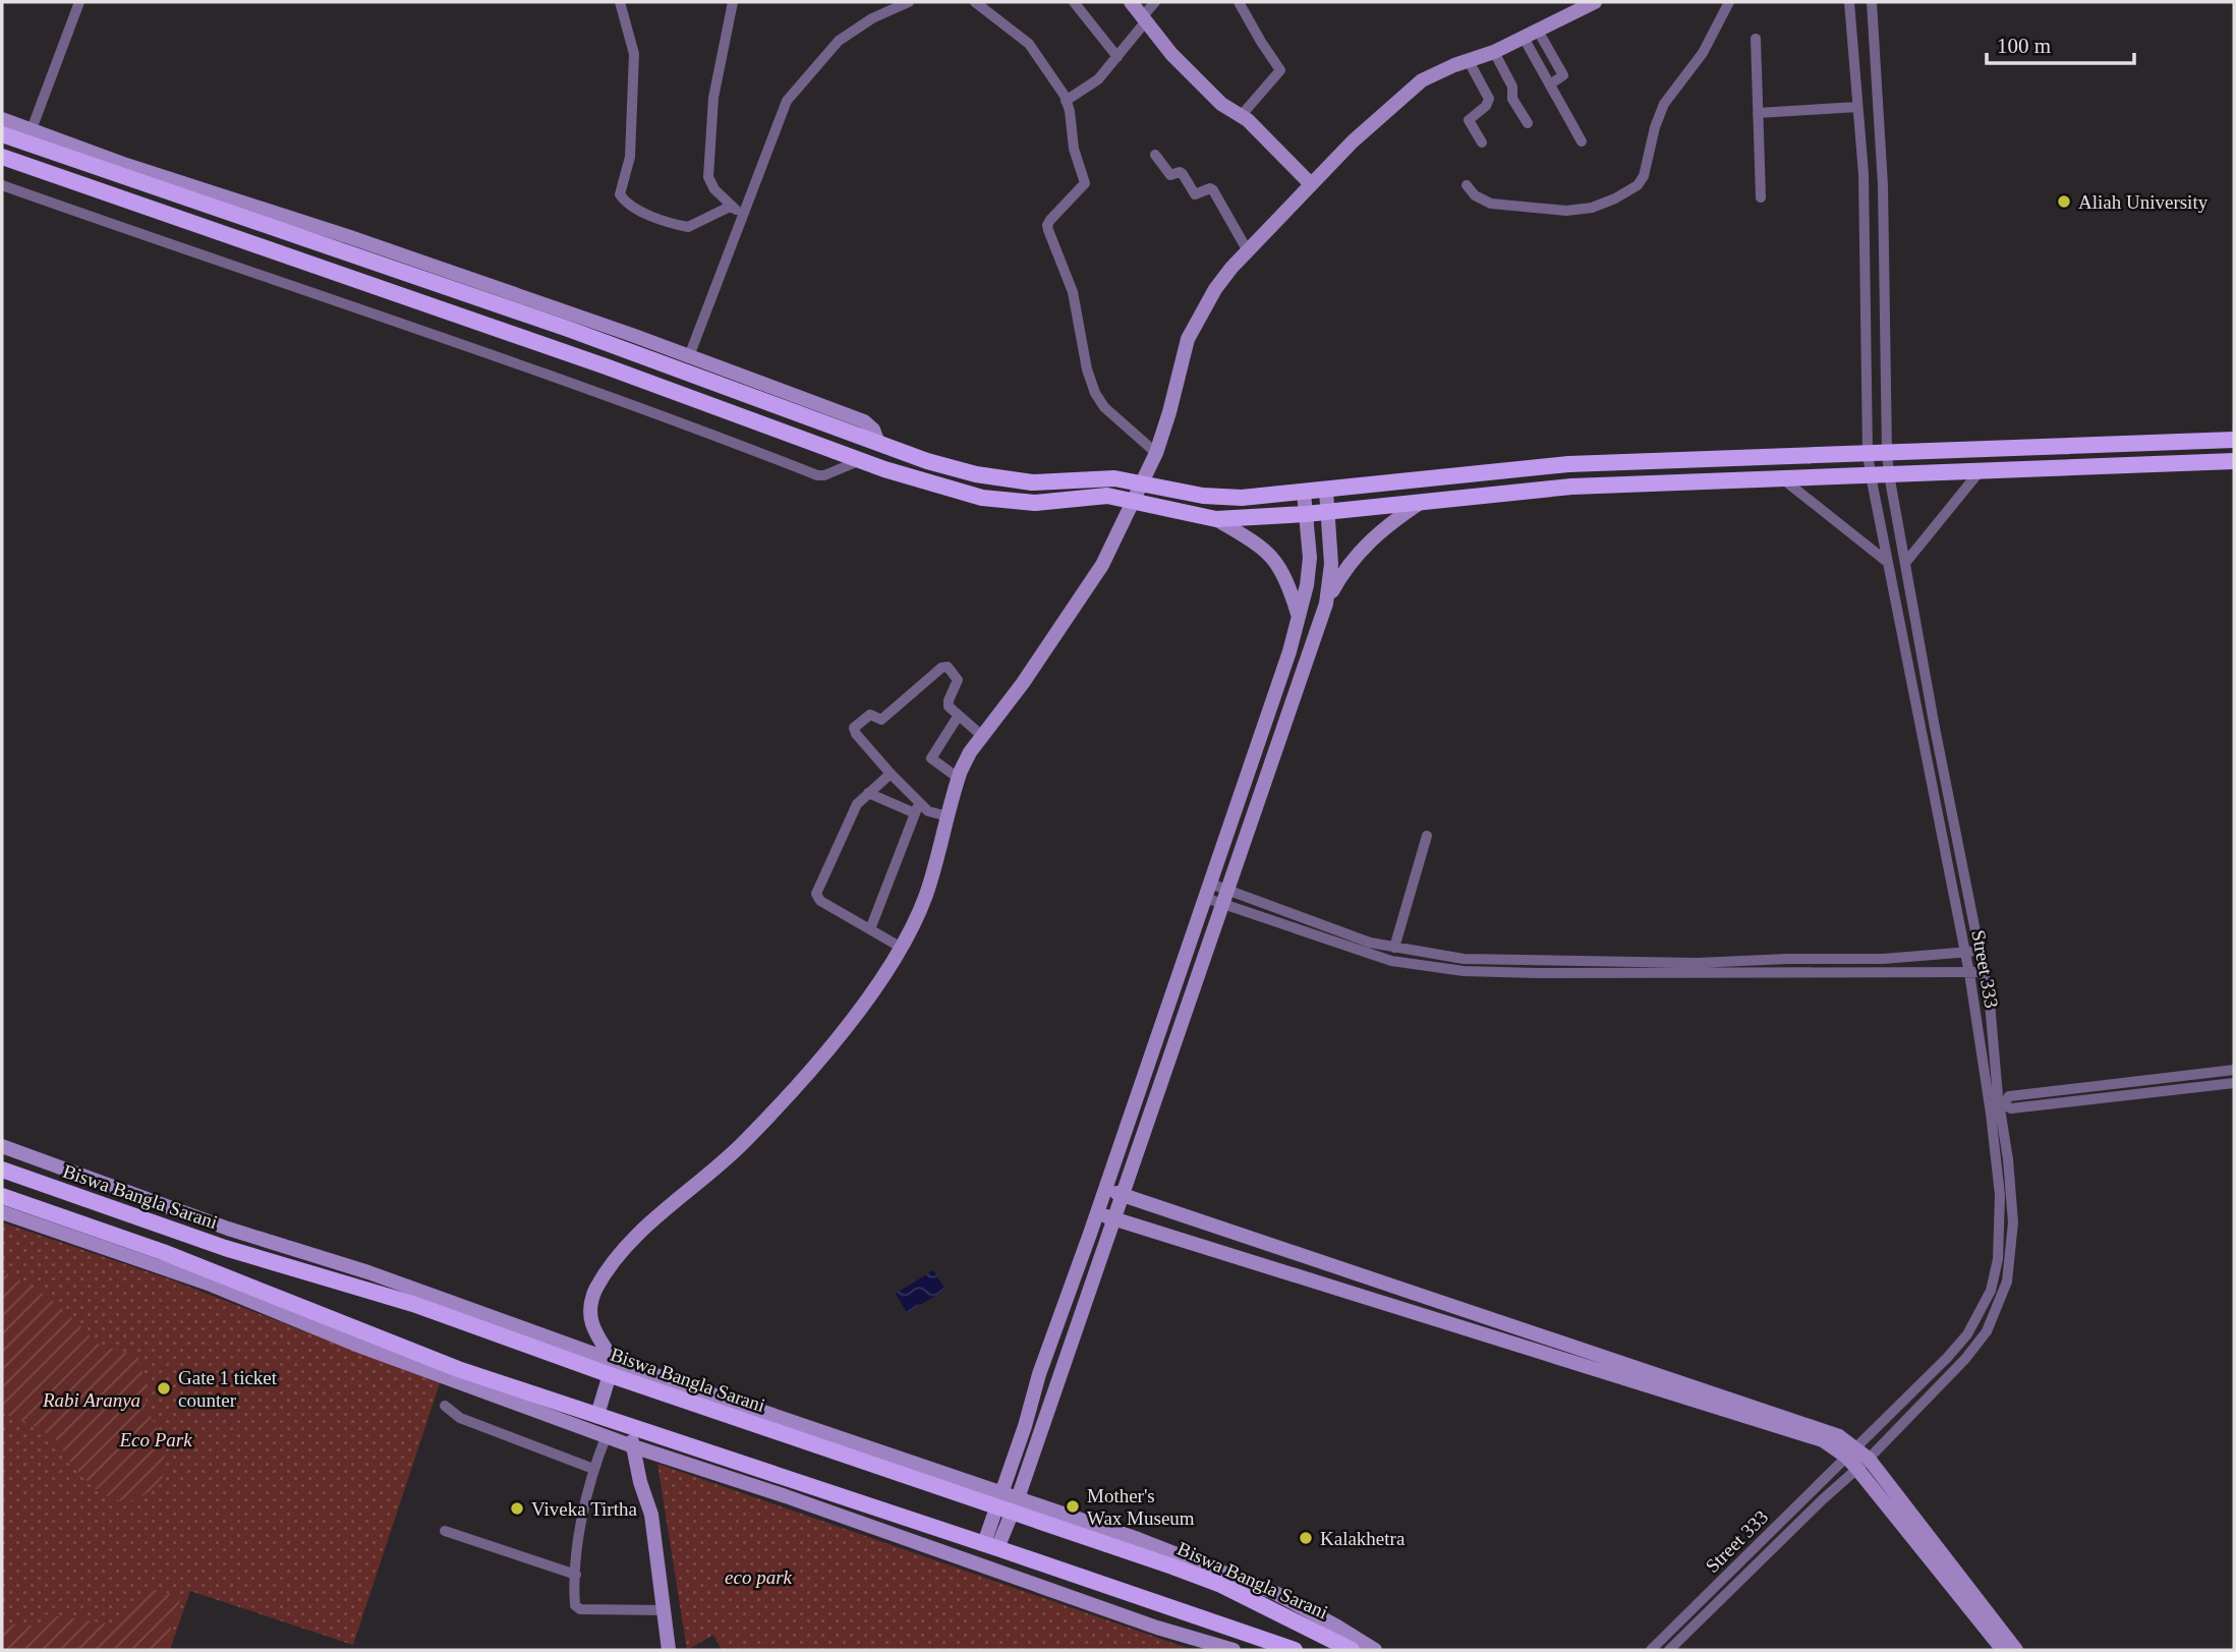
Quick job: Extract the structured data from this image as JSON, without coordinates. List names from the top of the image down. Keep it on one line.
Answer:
{"streets":{"main road":["Biswa Bangla Sarani"],"street":["Street 333"]},"parks":["Rabi Aranya","Eco Park","eco park"],"places":["Aliah University","Gate 1 ticket counter","Mother's Wax Museum","Viveka Tirtha","Kalakhetra"],"scale_bar":"100 m"}
